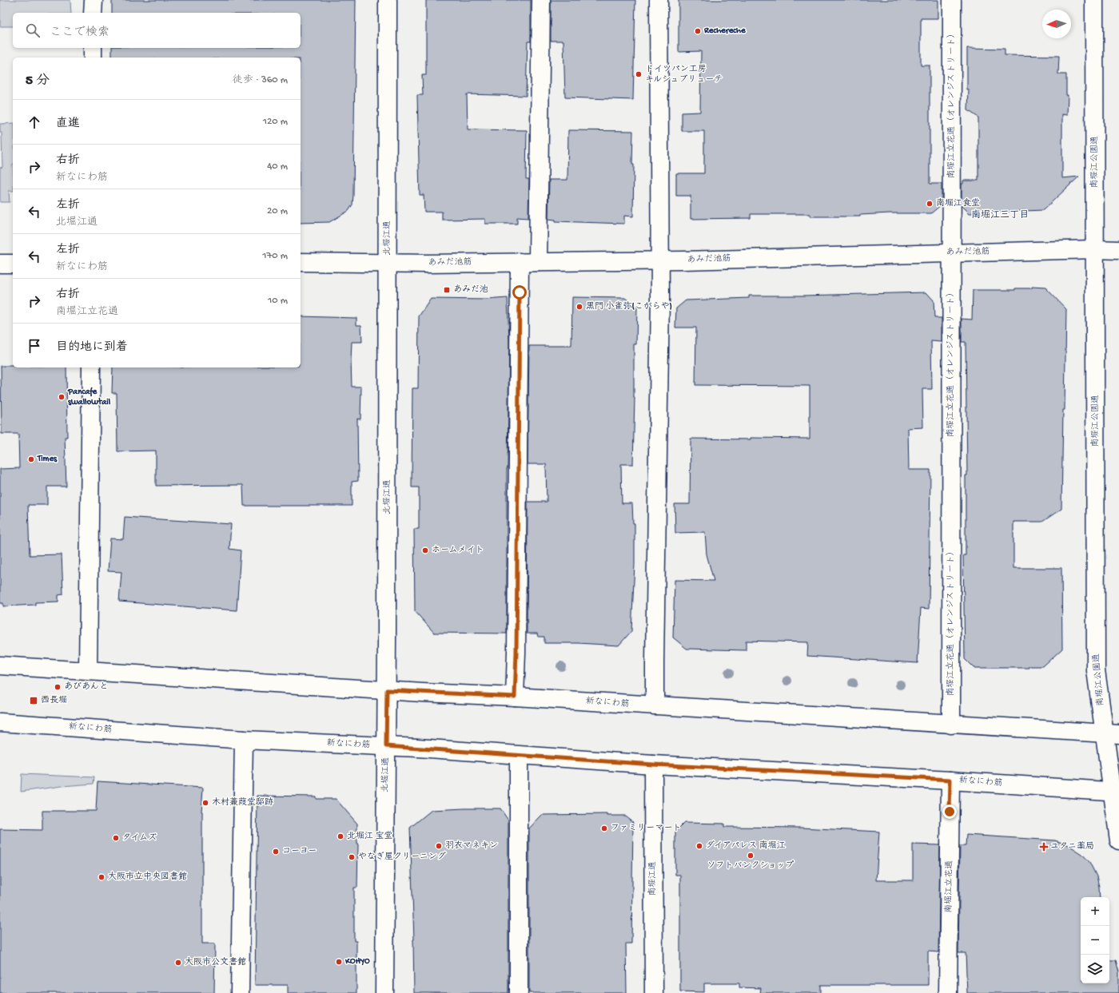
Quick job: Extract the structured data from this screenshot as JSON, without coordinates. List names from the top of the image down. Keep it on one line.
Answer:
{"streets":{"street":["南堀江立花通（オレンジストリート）","南堀江公園通","北堀江通","あみだ池筋","新なにわ筋","南堀江通","南堀江立花通"]},"crossings":[["南堀江立花通（オレンジストリート）","あみだ池筋"],["南堀江立花通（オレンジストリート）","新なにわ筋"],["南堀江公園通","あみだ池筋"],["南堀江公園通","新なにわ筋"],["北堀江通","あみだ池筋"],["北堀江通","新なにわ筋"],["新なにわ筋","南堀江通"],["新なにわ筋","南堀江立花通"]],"districts":["南堀江三丁目"],"places":{"other":["Rechereche","ドイツパン工房 キルシュブリューテ","南堀江食堂","黒門 小雀弥(こがらや)","Pancafe swallowtail","Times","ホームメイト","あびあんと","木村蒹葭堂邸跡","ファミリーマート","北堀江 宝堂","タイムズ","羽衣マネキン","ダイアパレス 南堀江","コーヨー","ソフトバンクショップ","やなぎ屋クリーニング","大阪市立中央図書館","KOHYO","大阪市公文書館"],"transit":["あみだ池","西長堀"],"health":["ユタニ薬局"]},"north":"left","page":{"search":"ここで検索","heading":["5 分","徒歩 · 360 m"],"list":[["直進","120 m"],["右折","新なにわ筋","40 m"],["左折","北堀江通","20 m"],["左折","新なにわ筋","170 m"],["右折","南堀江立花通","10 m"],"目的地に到着"],"map_buttons":["+","−"]}}
